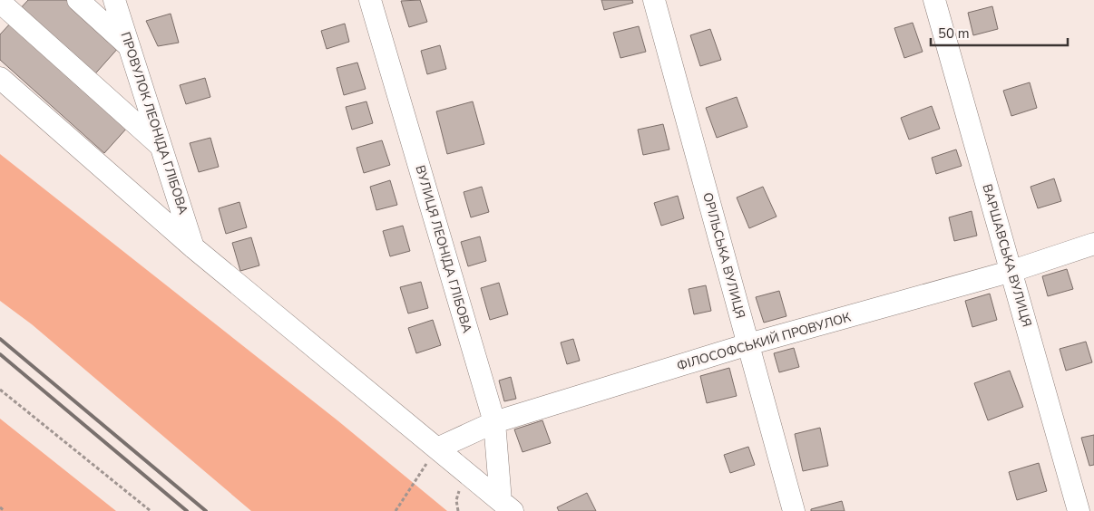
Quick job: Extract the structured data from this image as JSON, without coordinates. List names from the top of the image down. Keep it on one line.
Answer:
{"streets":{"street":["ПРОВУЛОК ЛЕОНІДА ГЛІБОВА","ВУЛИЦЯ ЛЕОНІДА ГЛІБОВА","ОРІЛЬСЬКА ВУЛИЦЯ","ВАРШАВСЬКА ВУЛИЦЯ","ФІЛОСОФСЬКИЙ ПРОВУЛОК"]},"crossings":[["ВУЛИЦЯ ЛЕОНІДА ГЛІБОВА","ФІЛОСОФСЬКИЙ ПРОВУЛОК"],["ОРІЛЬСЬКА ВУЛИЦЯ","ФІЛОСОФСЬКИЙ ПРОВУЛОК"],["ВАРШАВСЬКА ВУЛИЦЯ","ФІЛОСОФСЬКИЙ ПРОВУЛОК"]],"scale_bar":"50 m"}
